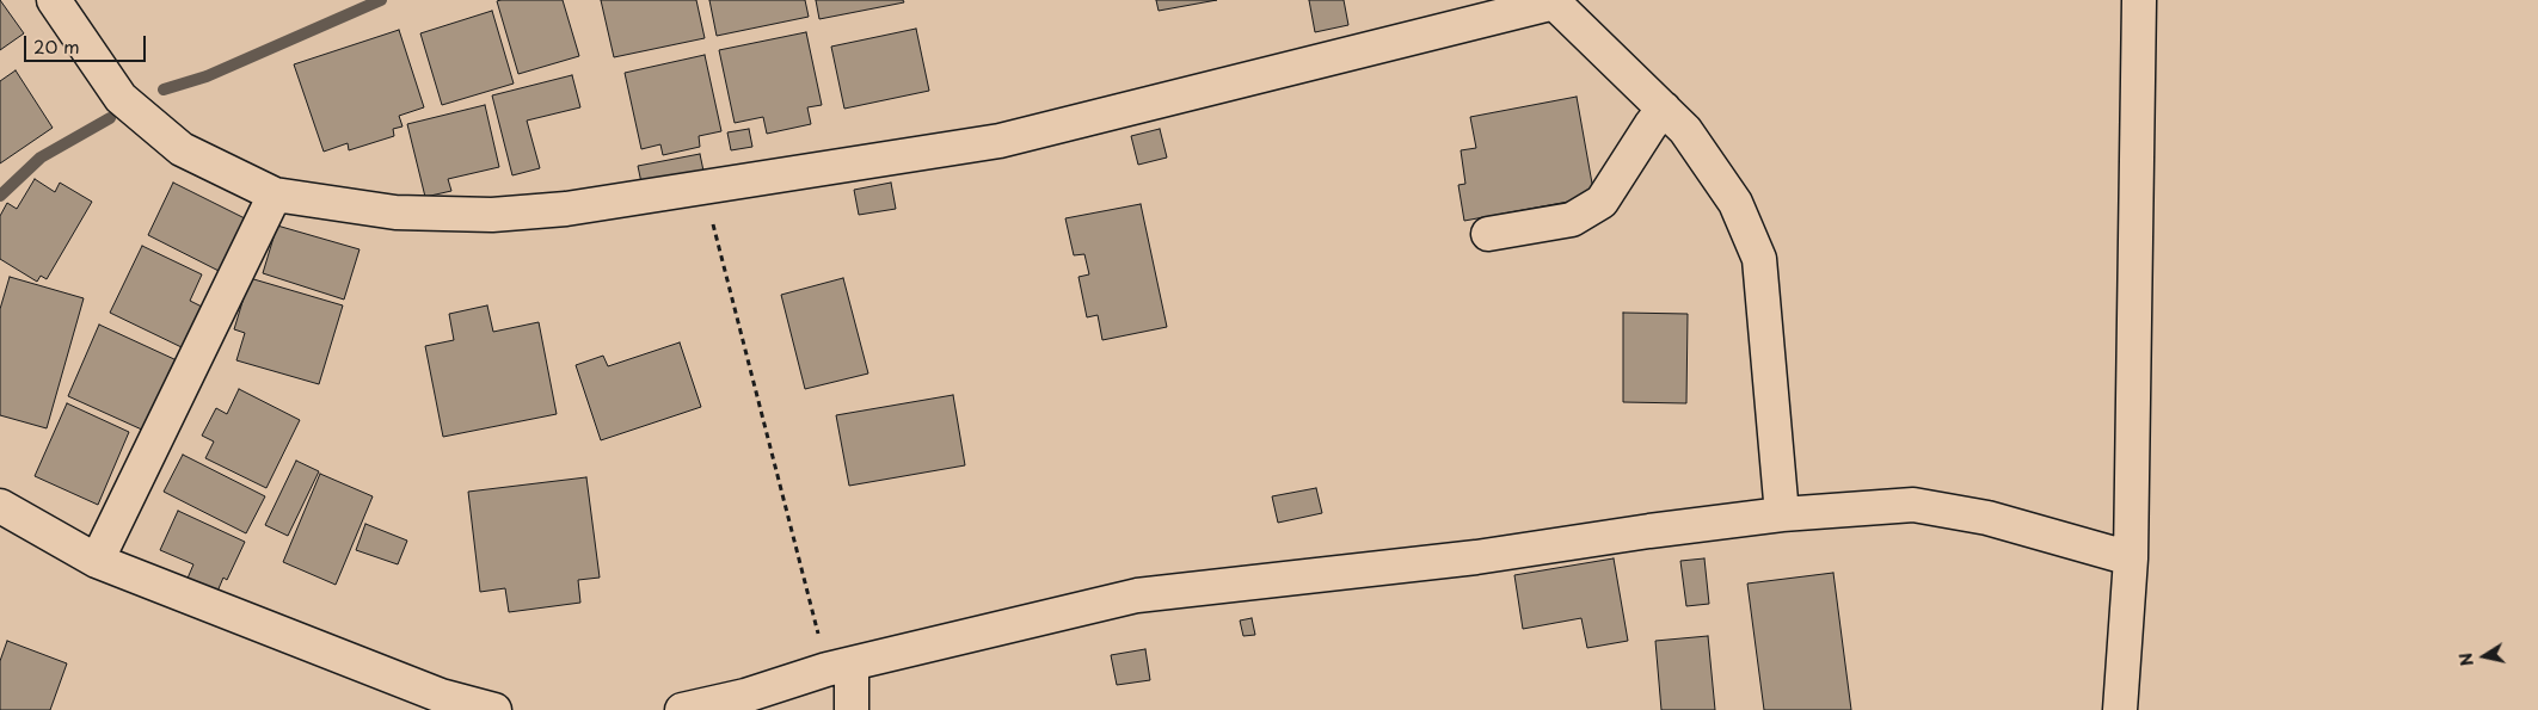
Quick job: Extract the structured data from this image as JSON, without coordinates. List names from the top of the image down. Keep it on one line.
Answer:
{"scale_bar":"20 m","north":"left"}
